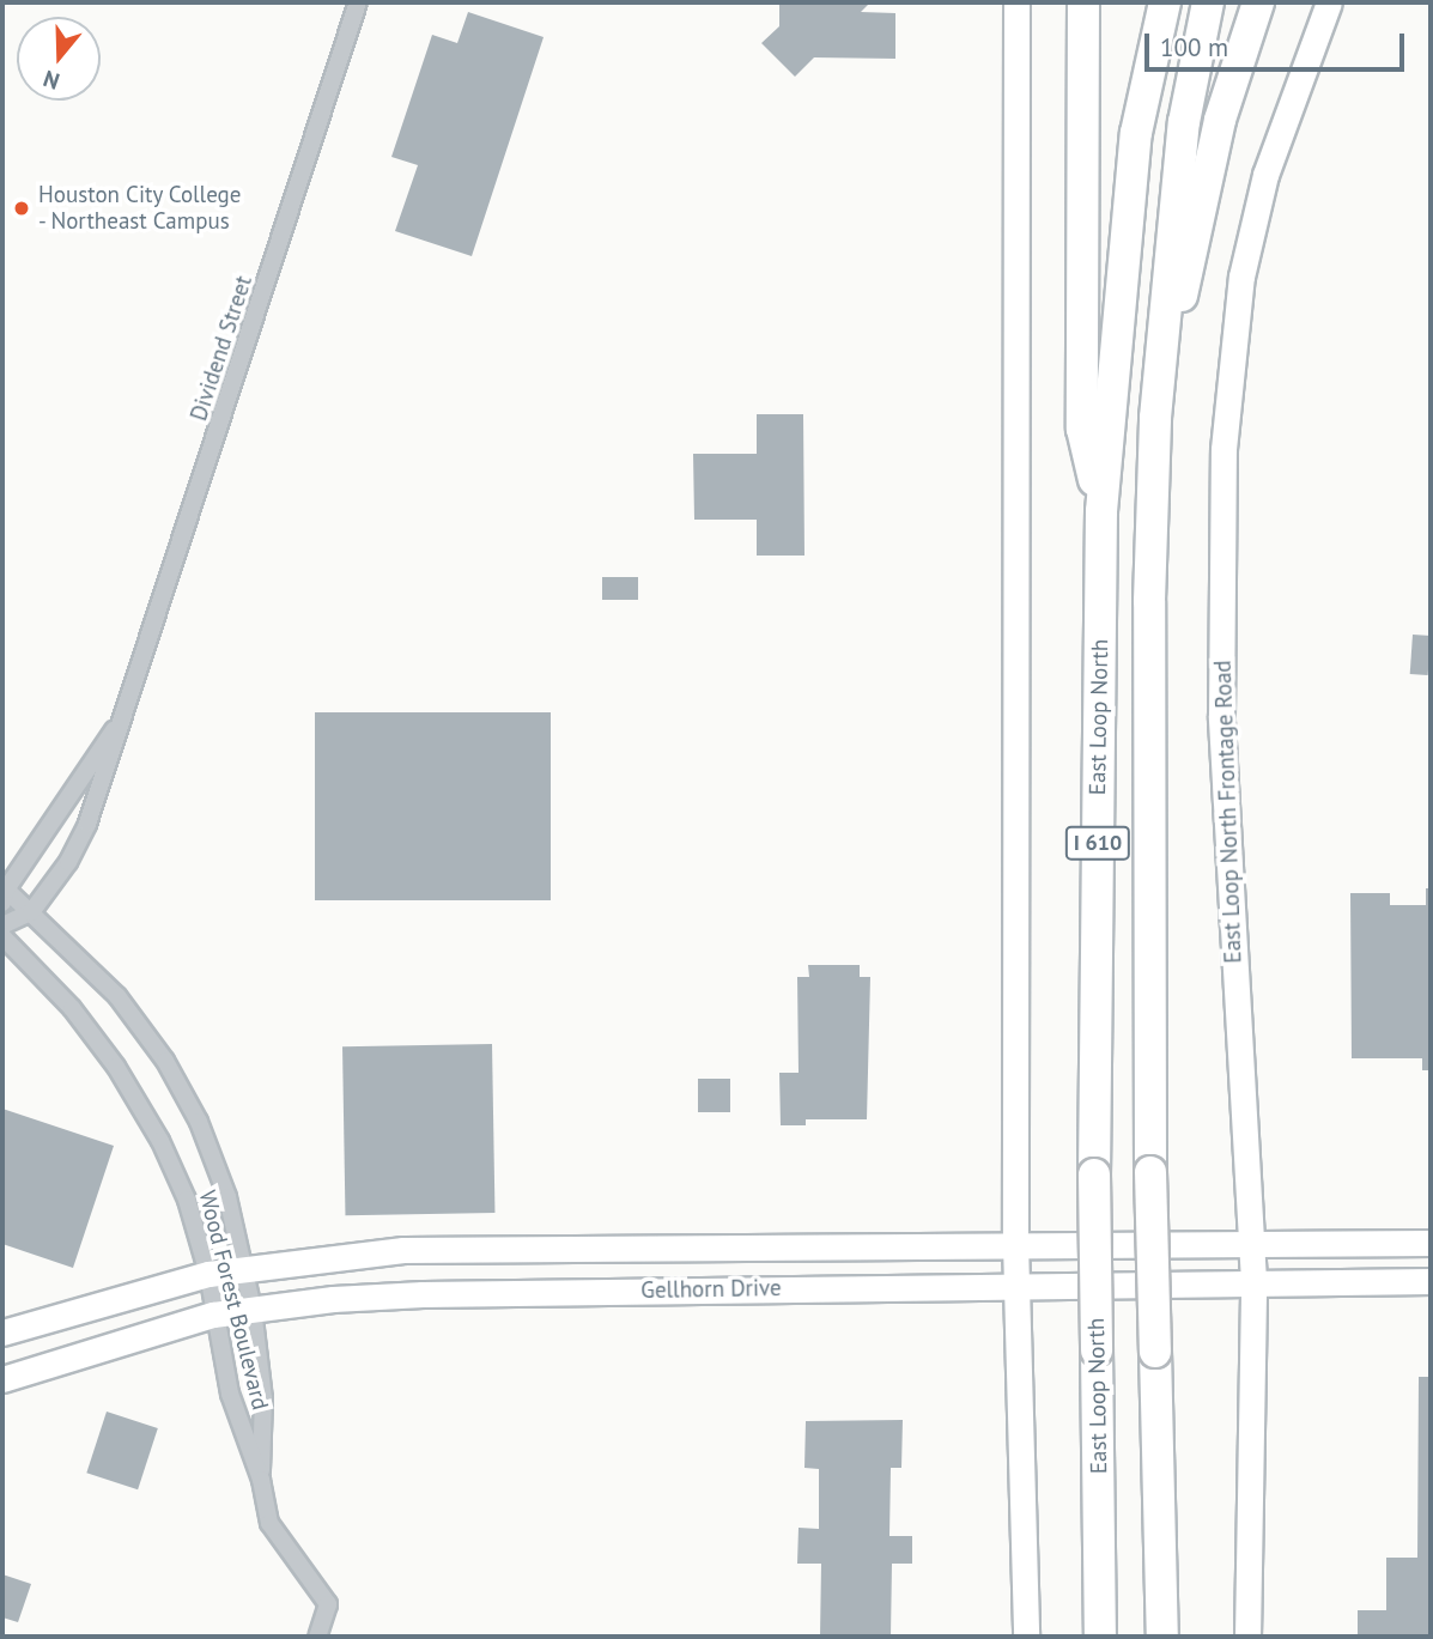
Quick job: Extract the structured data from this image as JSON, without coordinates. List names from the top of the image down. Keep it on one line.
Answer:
{"streets":{"highway":["East Loop North","I 610"],"main road":["East Loop North Frontage Road","Gellhorn Drive"],"street":["Dividend Street","Wood Forest Boulevard"]},"crossings":[["Dividend Street","Wood Forest Boulevard"],["East Loop North Frontage Road","Gellhorn Drive"],["Gellhorn Drive","Wood Forest Boulevard"]],"places":["Houston City College - Northeast Campus"],"scale_bar":"100 m","north":"bottom"}
